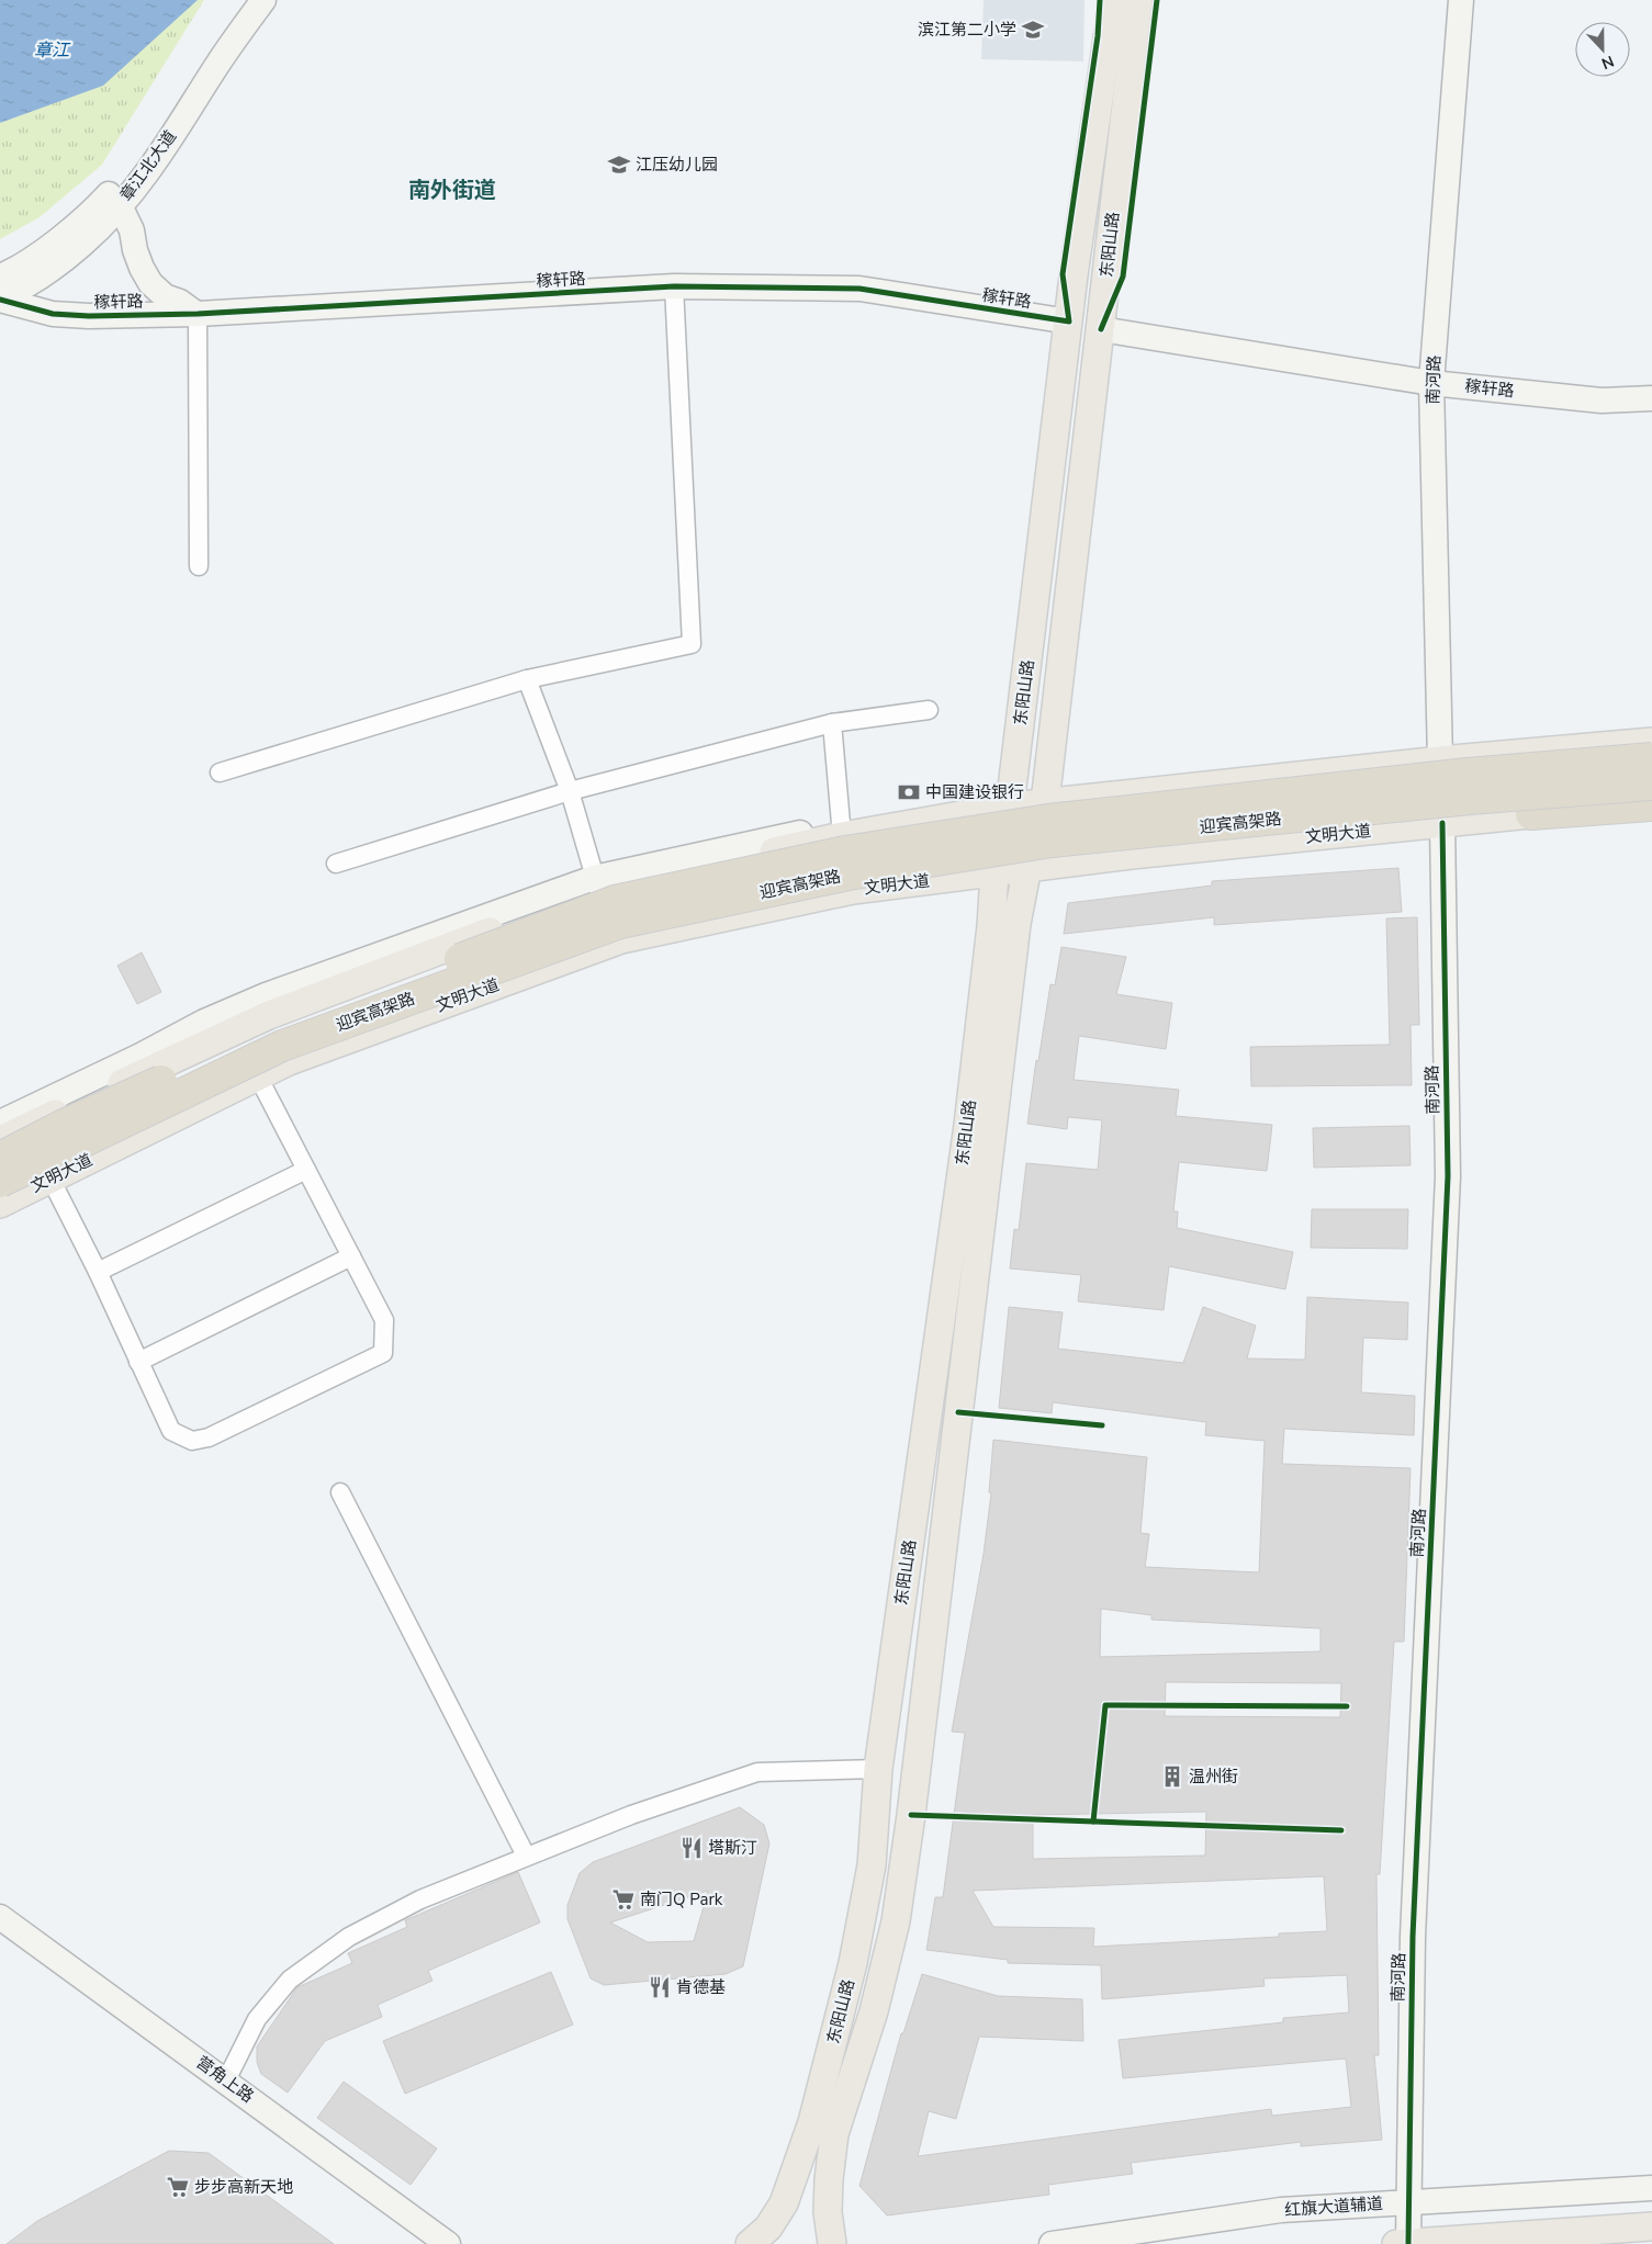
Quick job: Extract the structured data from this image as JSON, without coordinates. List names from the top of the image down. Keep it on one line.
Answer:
{"streets":{"highway":["迎宾高架路"],"main road":["东阳山路","文明大道"],"street":["章江北大道","稼轩路","南河路","营角上路","红旗大道辅道"]},"crossings":[["章江北大道","稼轩路"],["东阳山路","稼轩路"],["东阳山路","文明大道"],["稼轩路","南河路"],["南河路","文明大道"],["南河路","红旗大道辅道"]],"districts":["南外街道"],"water":["章江"],"places":{"school or university":["滨江第二小学","江压幼儿园"],"bank":["中国建设银行"],"building":["温州街"],"restaurant":["塔斯汀","肯德基"],"supermarket":["南门Q Park","步步高新天地"]},"north":"bottom"}
